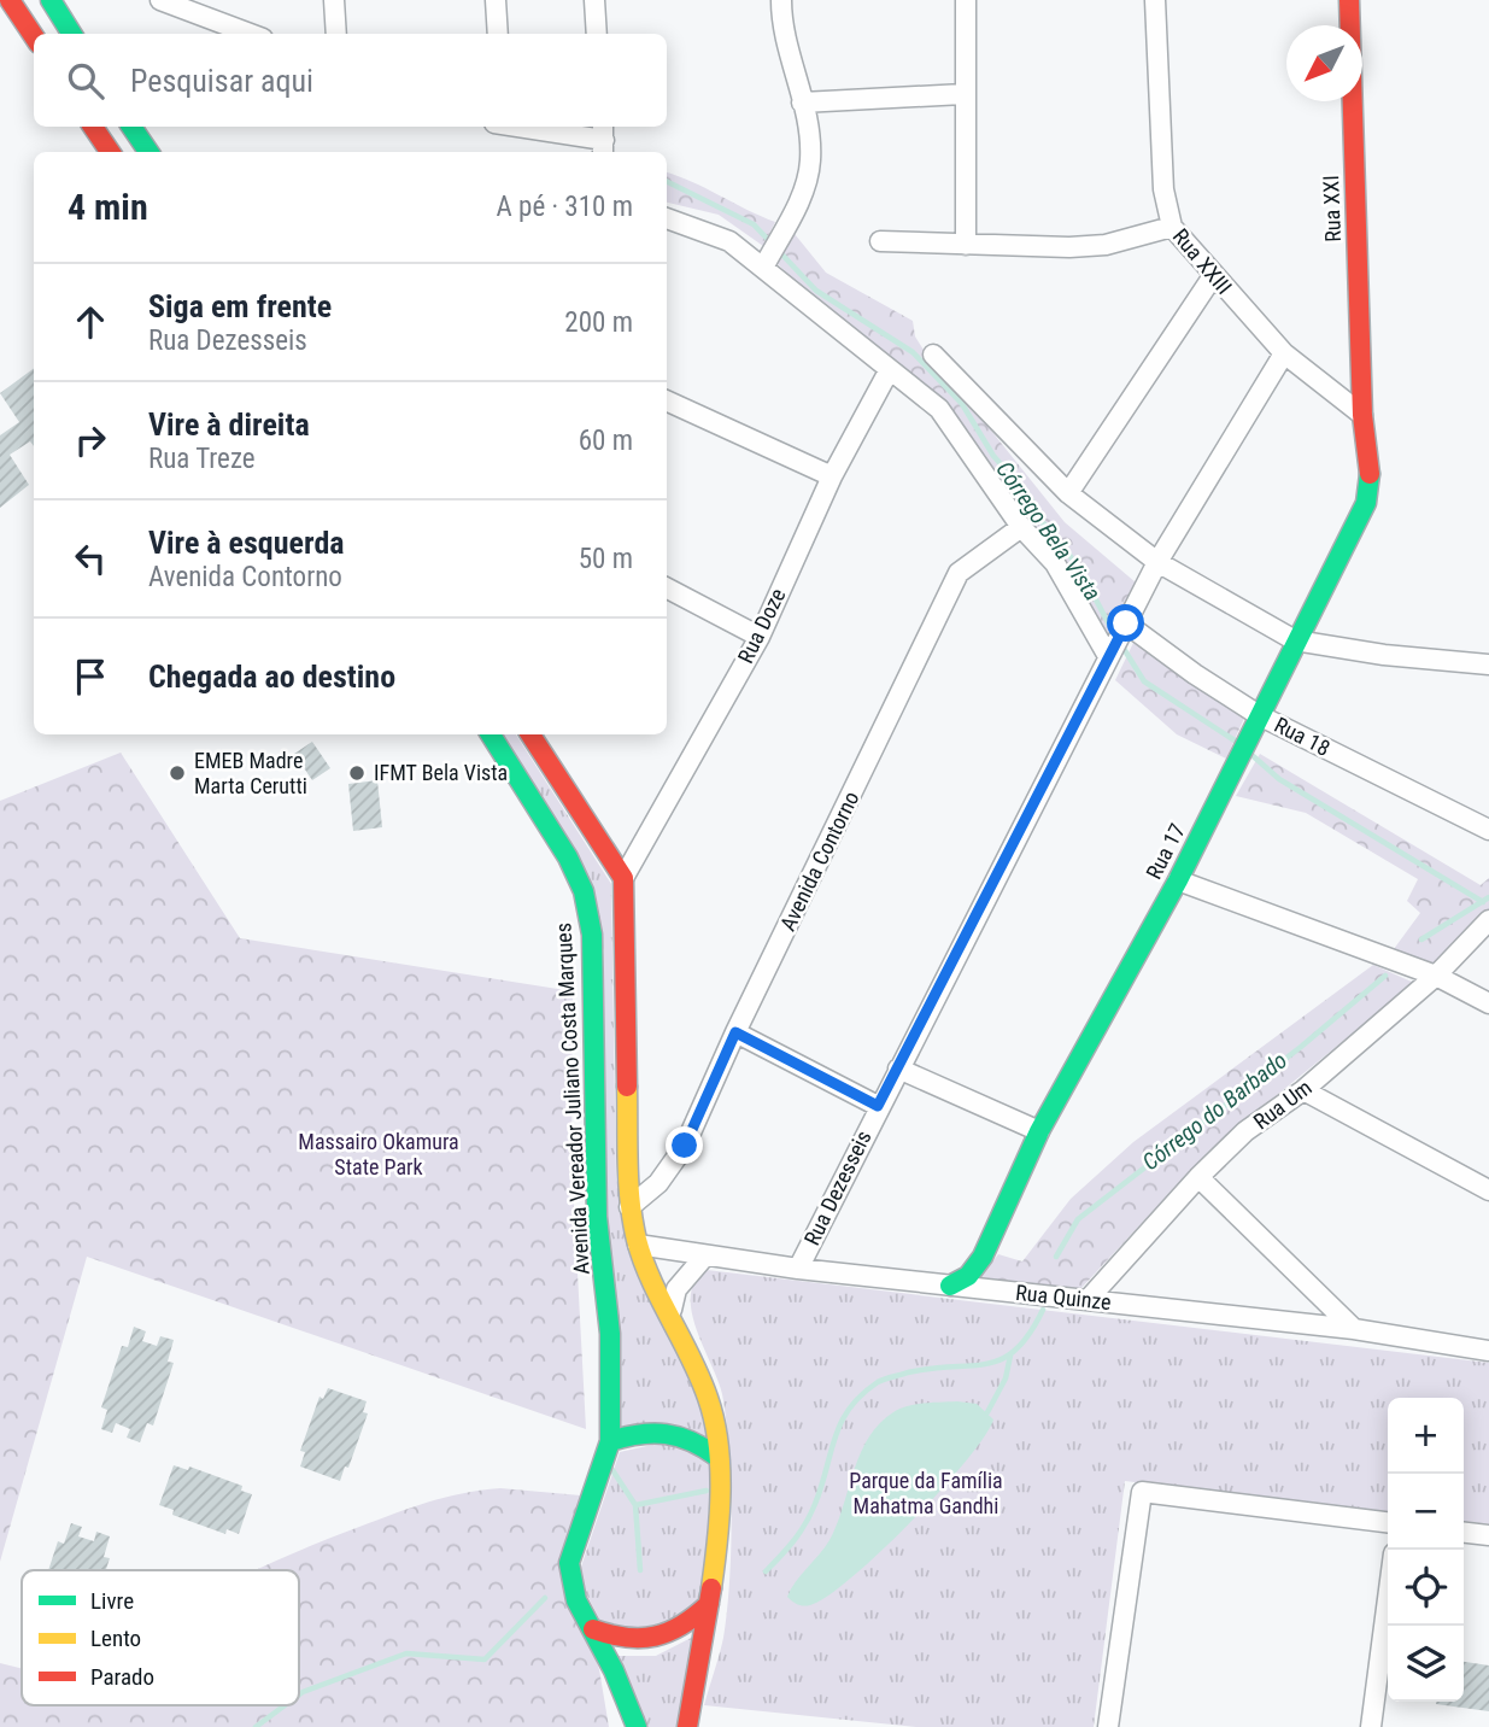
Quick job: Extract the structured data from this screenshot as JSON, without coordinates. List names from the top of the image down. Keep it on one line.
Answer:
{"streets":{"main road":["Rua XXI","Rua 17","Avenida Vereador Juliano Costa Marques"],"street":["Rua XXIII","Rua Doze","Rua 18","Avenida Contorno","Rua Um","Rua Dezesseis","Rua Quinze"]},"crossings":[["Rua XXI","Rua XXIII"],["Rua XXI","Rua 17"],["Rua XXIII","Rua 17"],["Rua XXIII","Rua Dezesseis"],["Rua 18","Rua 17"],["Rua 18","Rua Dezesseis"],["Rua 17","Rua Quinze"],["Rua Um","Rua Quinze"],["Rua Dezesseis","Rua Quinze"]],"water":["Córrego Bela Vista","Córrego do Barbado"],"parks":["Massairo Okamura State Park","Parque da Família Mahatma Gandhi"],"places":["EMEB Madre Marta Cerutti","IFMT Bela Vista"],"legend":["Livre","Lento","Parado"],"north":"bottom left","page":{"search":"Pesquisar aqui","heading":["4 min","A pé · 310 m"],"list":[["Siga em frente","Rua Dezesseis","200 m"],["Vire à direita","Rua Treze","60 m"],["Vire à esquerda","Avenida Contorno","50 m"],"Chegada ao destino"],"map_buttons":["+","−"]}}
